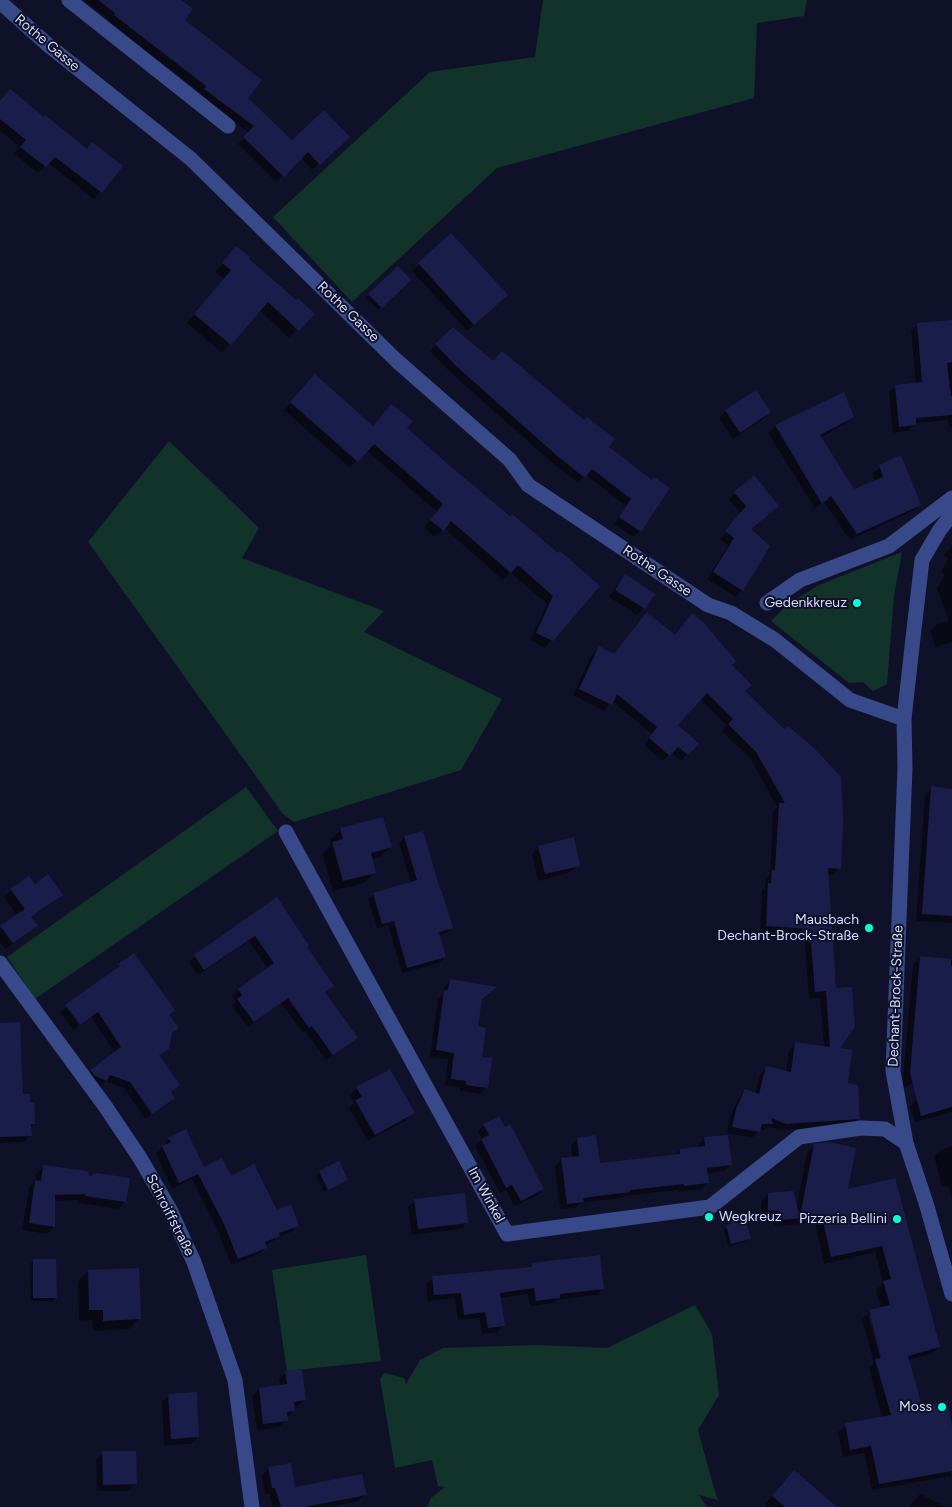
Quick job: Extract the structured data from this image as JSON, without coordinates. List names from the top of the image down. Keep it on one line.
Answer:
{"streets":{"street":["Rothe Gasse","Dechant-Brock-Straße","Im Winkel","Schroiffstraße"]},"crossings":[["Rothe Gasse","Dechant-Brock-Straße"],["Dechant-Brock-Straße","Im Winkel"]],"places":["Gedenkkreuz","Mausbach Dechant-Brock-Straße","Wegkreuz","Pizzeria Bellini","Moss"]}
